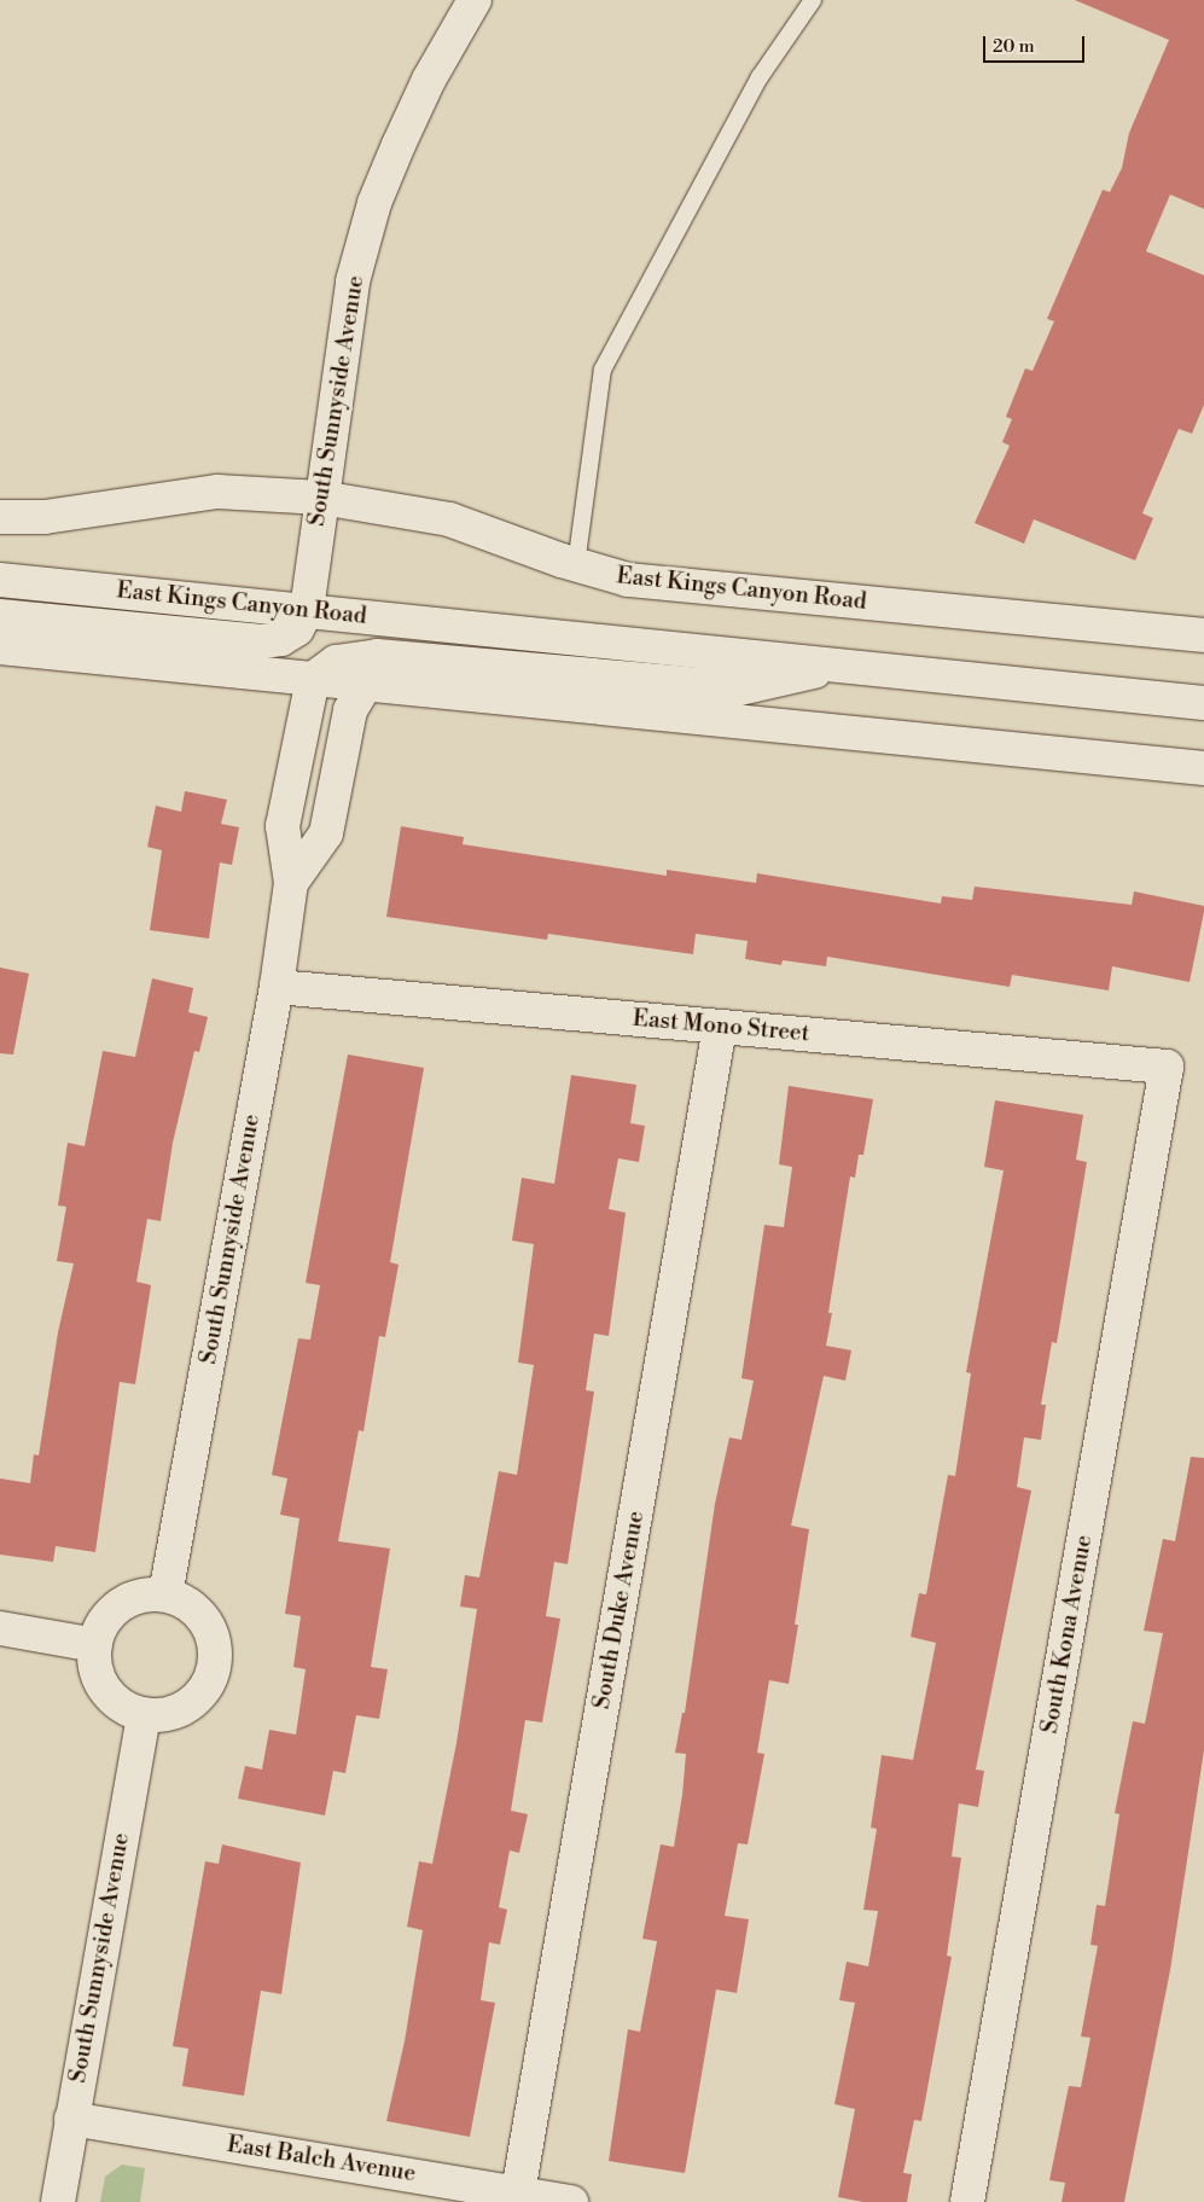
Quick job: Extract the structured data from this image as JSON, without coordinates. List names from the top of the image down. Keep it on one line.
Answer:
{"streets":{"street":["South Sunnyside Avenue","East Kings Canyon Road","East Mono Street","South Duke Avenue","South Kona Avenue","East Balch Avenue"]},"crossings":[["South Sunnyside Avenue","East Kings Canyon Road"],["South Sunnyside Avenue","East Mono Street"],["South Sunnyside Avenue","East Balch Avenue"],["East Mono Street","South Duke Avenue"],["East Mono Street","South Kona Avenue"],["South Duke Avenue","East Balch Avenue"]],"scale_bar":"20 m"}
